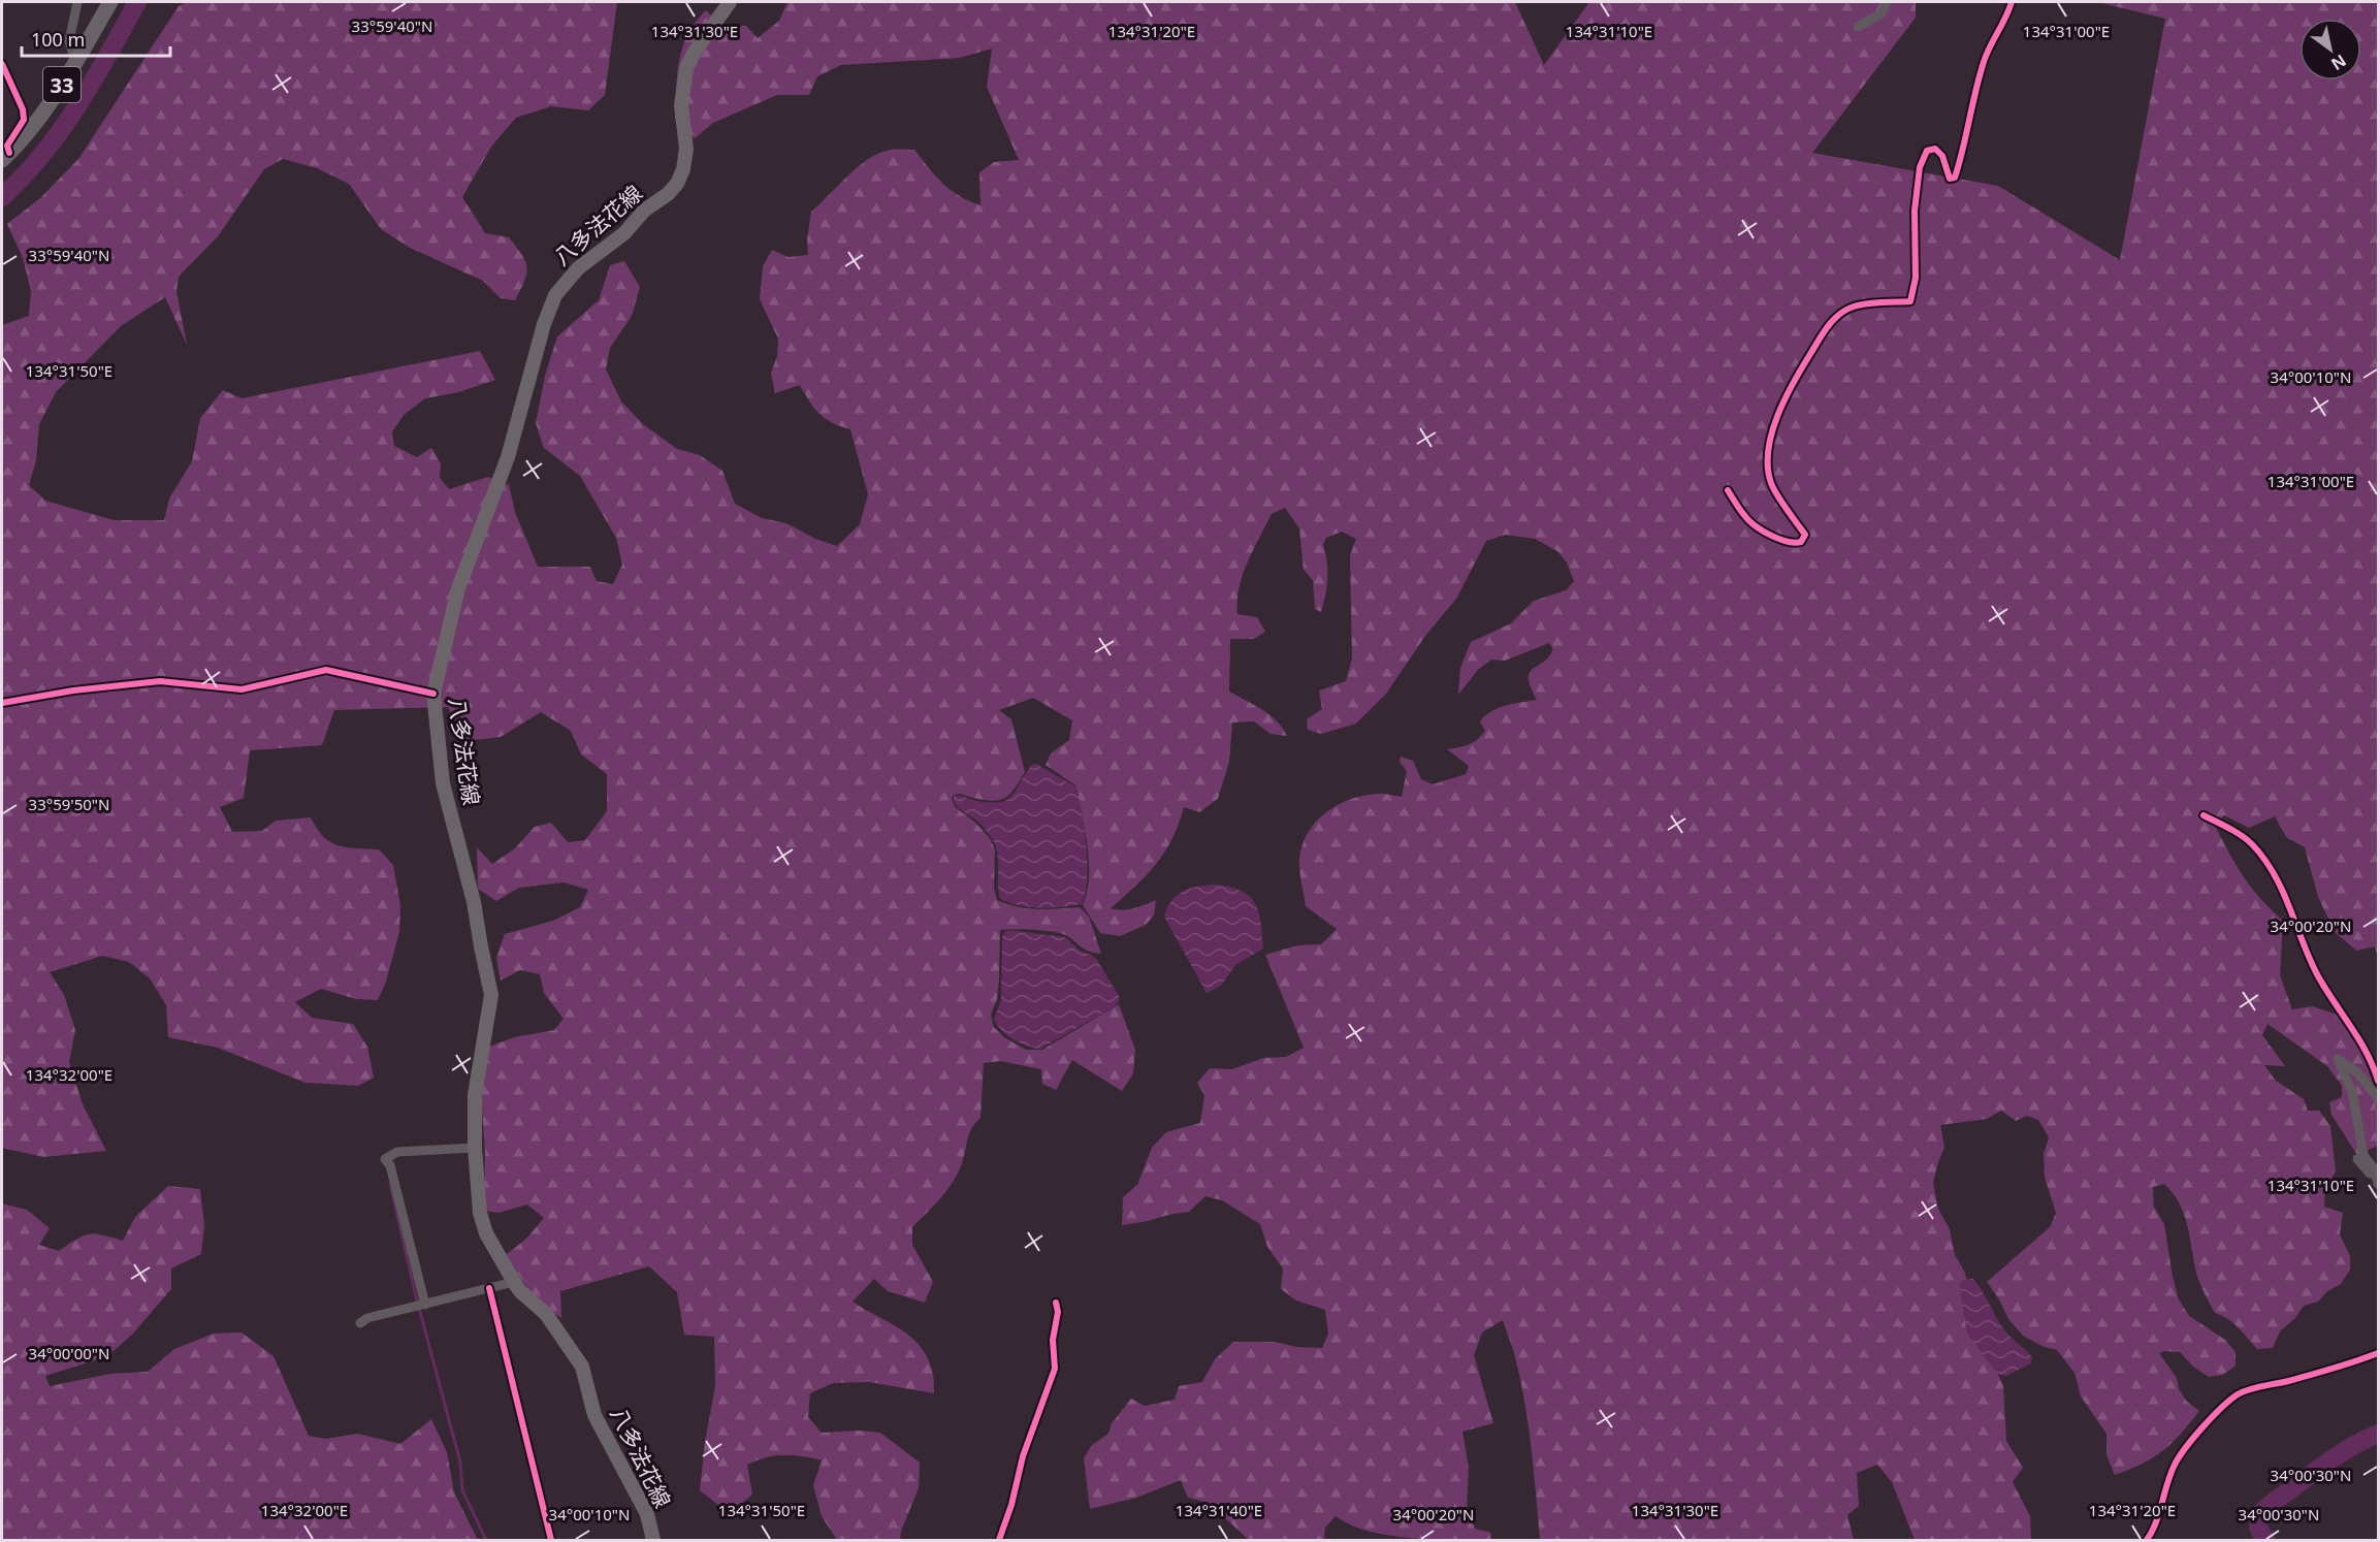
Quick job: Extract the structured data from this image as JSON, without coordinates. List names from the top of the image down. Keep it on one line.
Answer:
{"streets":{"main road":["33","八多法花線"]},"scale_bar":"100 m","north":"bottom right","coordinates":["33°59'40\"N","134°31'30\"E","134°31'20\"E","134°31'10\"E","134°31'00\"E","134°31'50\"E","34°00'10\"N","33°59'50\"N","34°00'20\"N","134°32'00\"E","34°00'00\"N","34°00'30\"N","134°31'40\"E"]}
